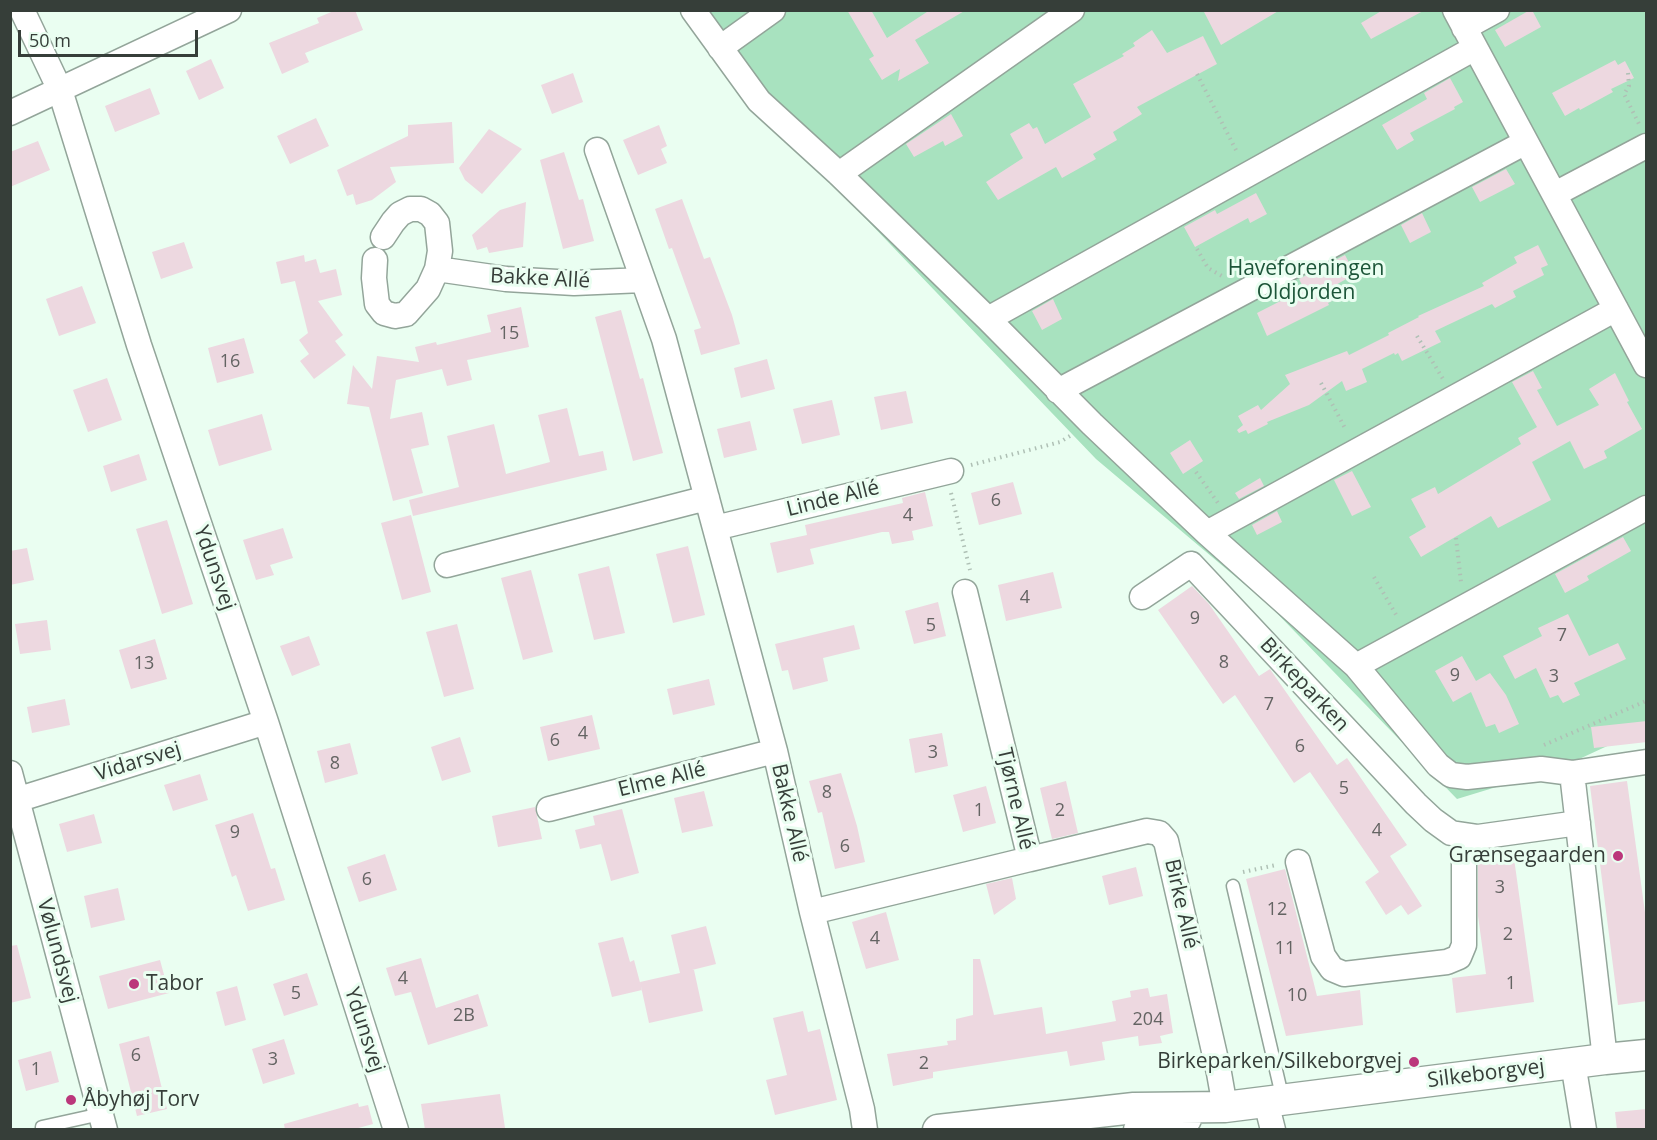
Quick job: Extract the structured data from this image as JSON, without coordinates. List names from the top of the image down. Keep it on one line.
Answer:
{"streets":{"street":["Bakke Allé","Linde Allé","Ydunsvej","Birkeparken","Vidarsvej","Elme Allé","Tjørne Allé","Birke Allé","Vølundsvej","Silkeborgvej"]},"crossings":[["Bakke Allé","Linde Allé"],["Bakke Allé","Elme Allé"],["Bakke Allé","Tjørne Allé"],["Ydunsvej","Vidarsvej"],["Birkeparken","Silkeborgvej"],["Vidarsvej","Vølundsvej"],["Tjørne Allé","Birke Allé"],["Birke Allé","Silkeborgvej"]],"parks":["Haveforeningen Oldjorden"],"places":["Grænsegaarden","Tabor","Birkeparken/Silkeborgvej","Åbyhøj Torv"],"house_numbers":["15","16","6","4","4","9","5","7","8","13","9","3","7","4","6","6","3","8","5","8","1","2","4","9","6","6","3","12","2","4","11","4","1","5","10","2B","204","6","3","2","1"],"scale_bar":"50 m"}
